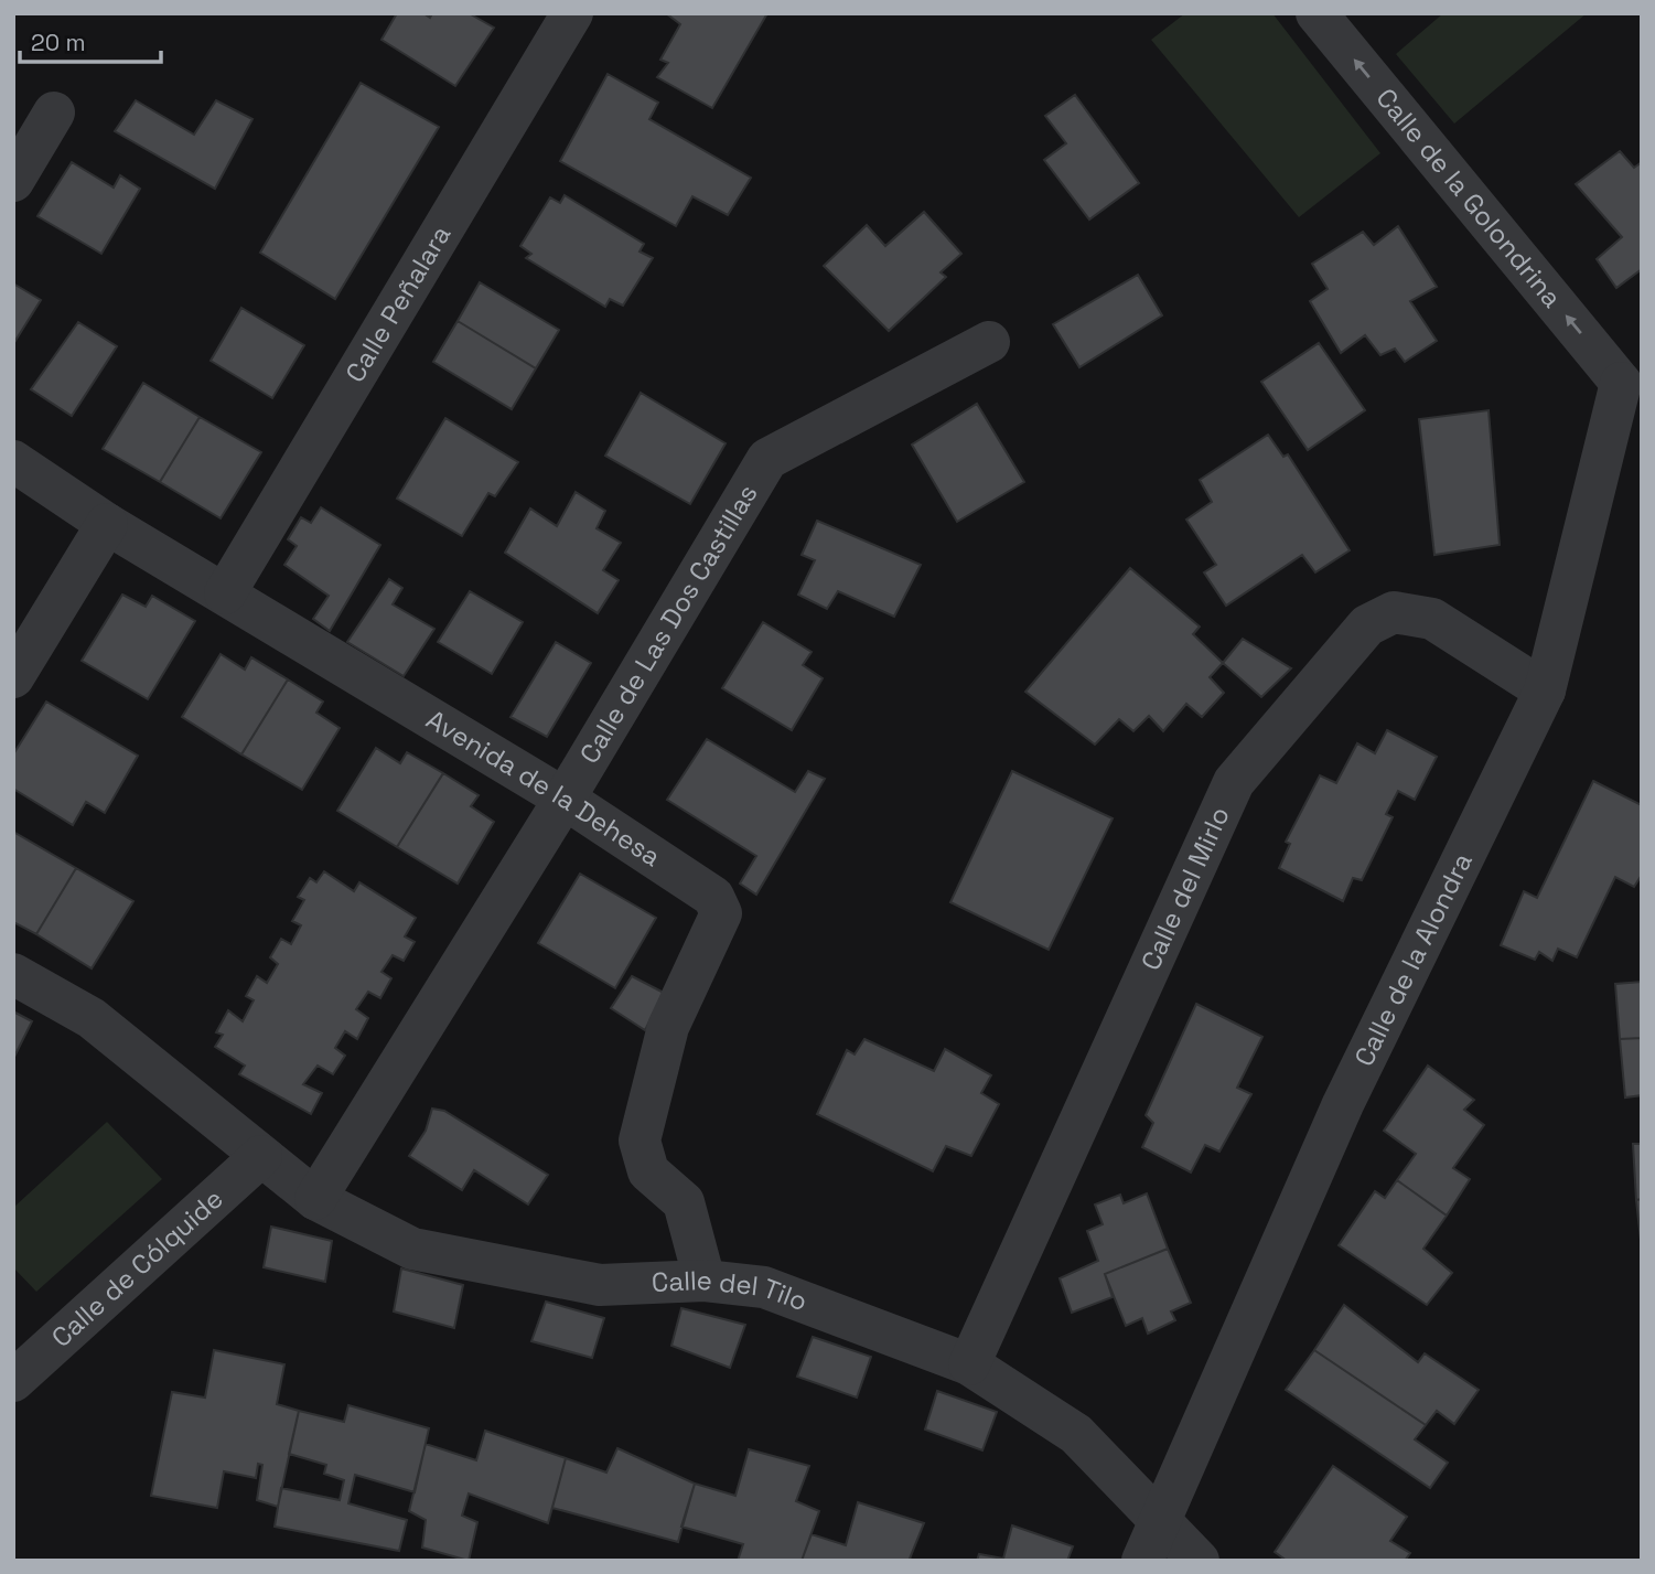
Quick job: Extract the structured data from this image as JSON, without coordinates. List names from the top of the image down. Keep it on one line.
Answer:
{"streets":{"street":["Calle de la Golondrina","Calle Peñalara","Calle de Las Dos Castillas","Avenida de la Dehesa","Calle del Mirlo","Calle de la Alondra","Calle de Cólquide","Calle del Tilo"]},"crossings":[["Calle de la Golondrina","Calle de la Alondra"],["Calle Peñalara","Avenida de la Dehesa"],["Calle de Las Dos Castillas","Avenida de la Dehesa"],["Calle de Las Dos Castillas","Calle del Tilo"],["Avenida de la Dehesa","Calle del Tilo"],["Calle del Mirlo","Calle de la Alondra"],["Calle del Mirlo","Calle del Tilo"],["Calle de la Alondra","Calle del Tilo"],["Calle de Cólquide","Calle del Tilo"]],"one_way":["Calle de la Golondrina"],"scale_bar":"20 m"}
